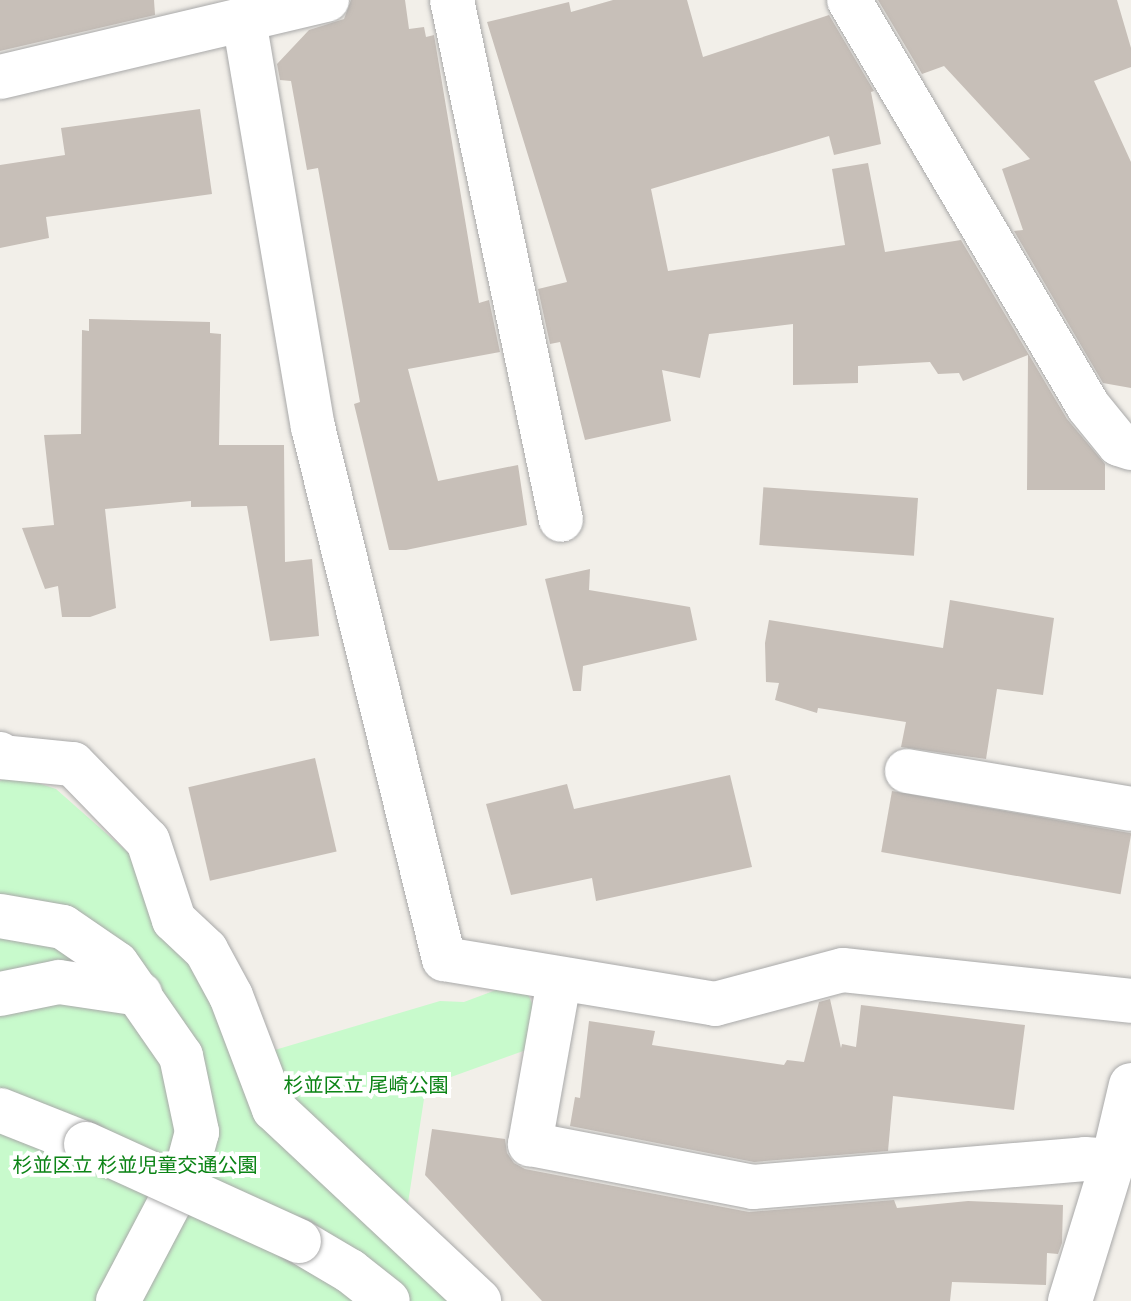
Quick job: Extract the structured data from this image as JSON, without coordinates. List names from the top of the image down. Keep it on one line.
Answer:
{"parks":["杉並区立 尾崎公園","杉並区立 杉並児童交通公園"]}
